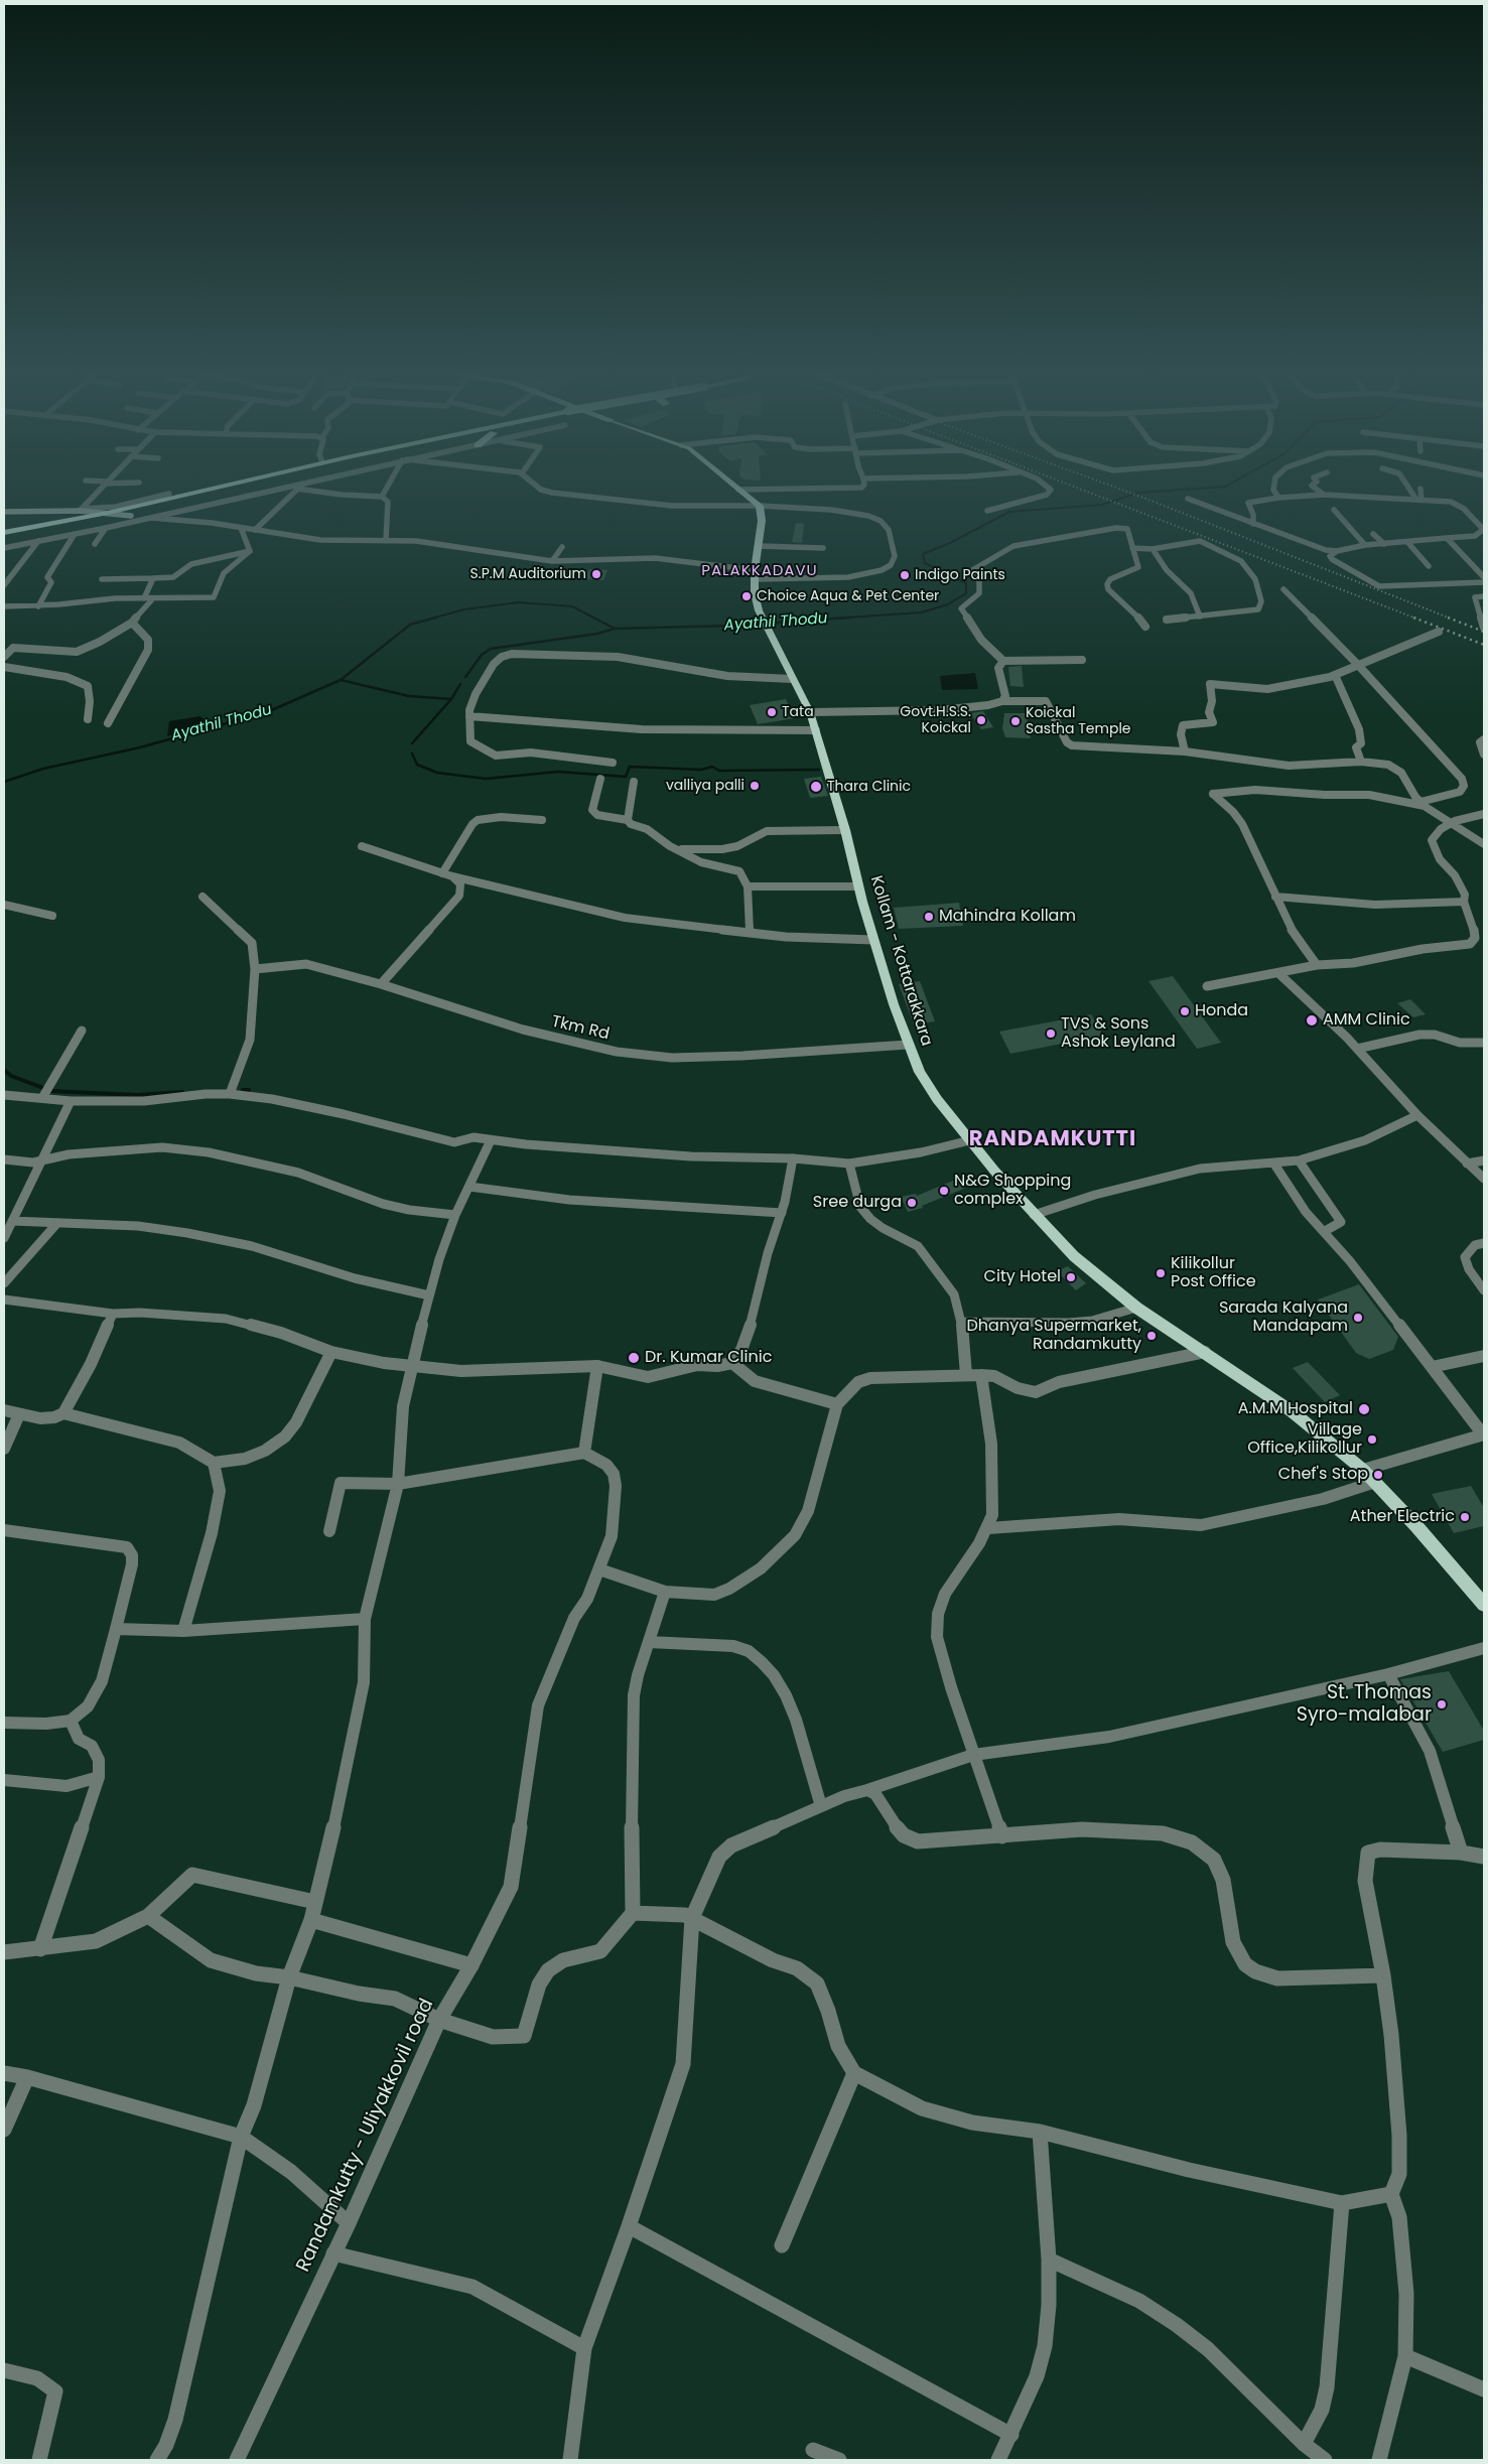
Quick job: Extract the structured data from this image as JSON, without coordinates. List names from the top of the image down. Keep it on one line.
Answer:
{"streets":{"main road":["Kollam - Kottarakkara"],"street":["Tkm Rd","Randamkutty - Uliyakkovil road"]},"crossings":[["Kollam - Kottarakkara","Tkm Rd"]],"districts":["PALAKKADAVU","RANDAMKUTTI"],"water":["Ayathil Thodu"],"places":["S.P.M Auditorium","Indigo Paints","Choice Aqua & Pet Center","Tata","Govt.H.S.S. Koickal","Koickal Sastha Temple","valliya palli","Thara Clinic","Mahindra Kollam","Honda","AMM Clinic","TVS & Sons Ashok Leyland","N&G Shopping complex","Sree durga","Kilikollur Post Office","City Hotel","Sarada Kalyana Mandapam","Dhanya Supermarket, Randamkutty","Dr. Kumar Clinic","A.M.M Hospital","Village Office,Kilikollur","Chef's Stop","Ather Electric","St. Thomas Syro-malabar"]}
